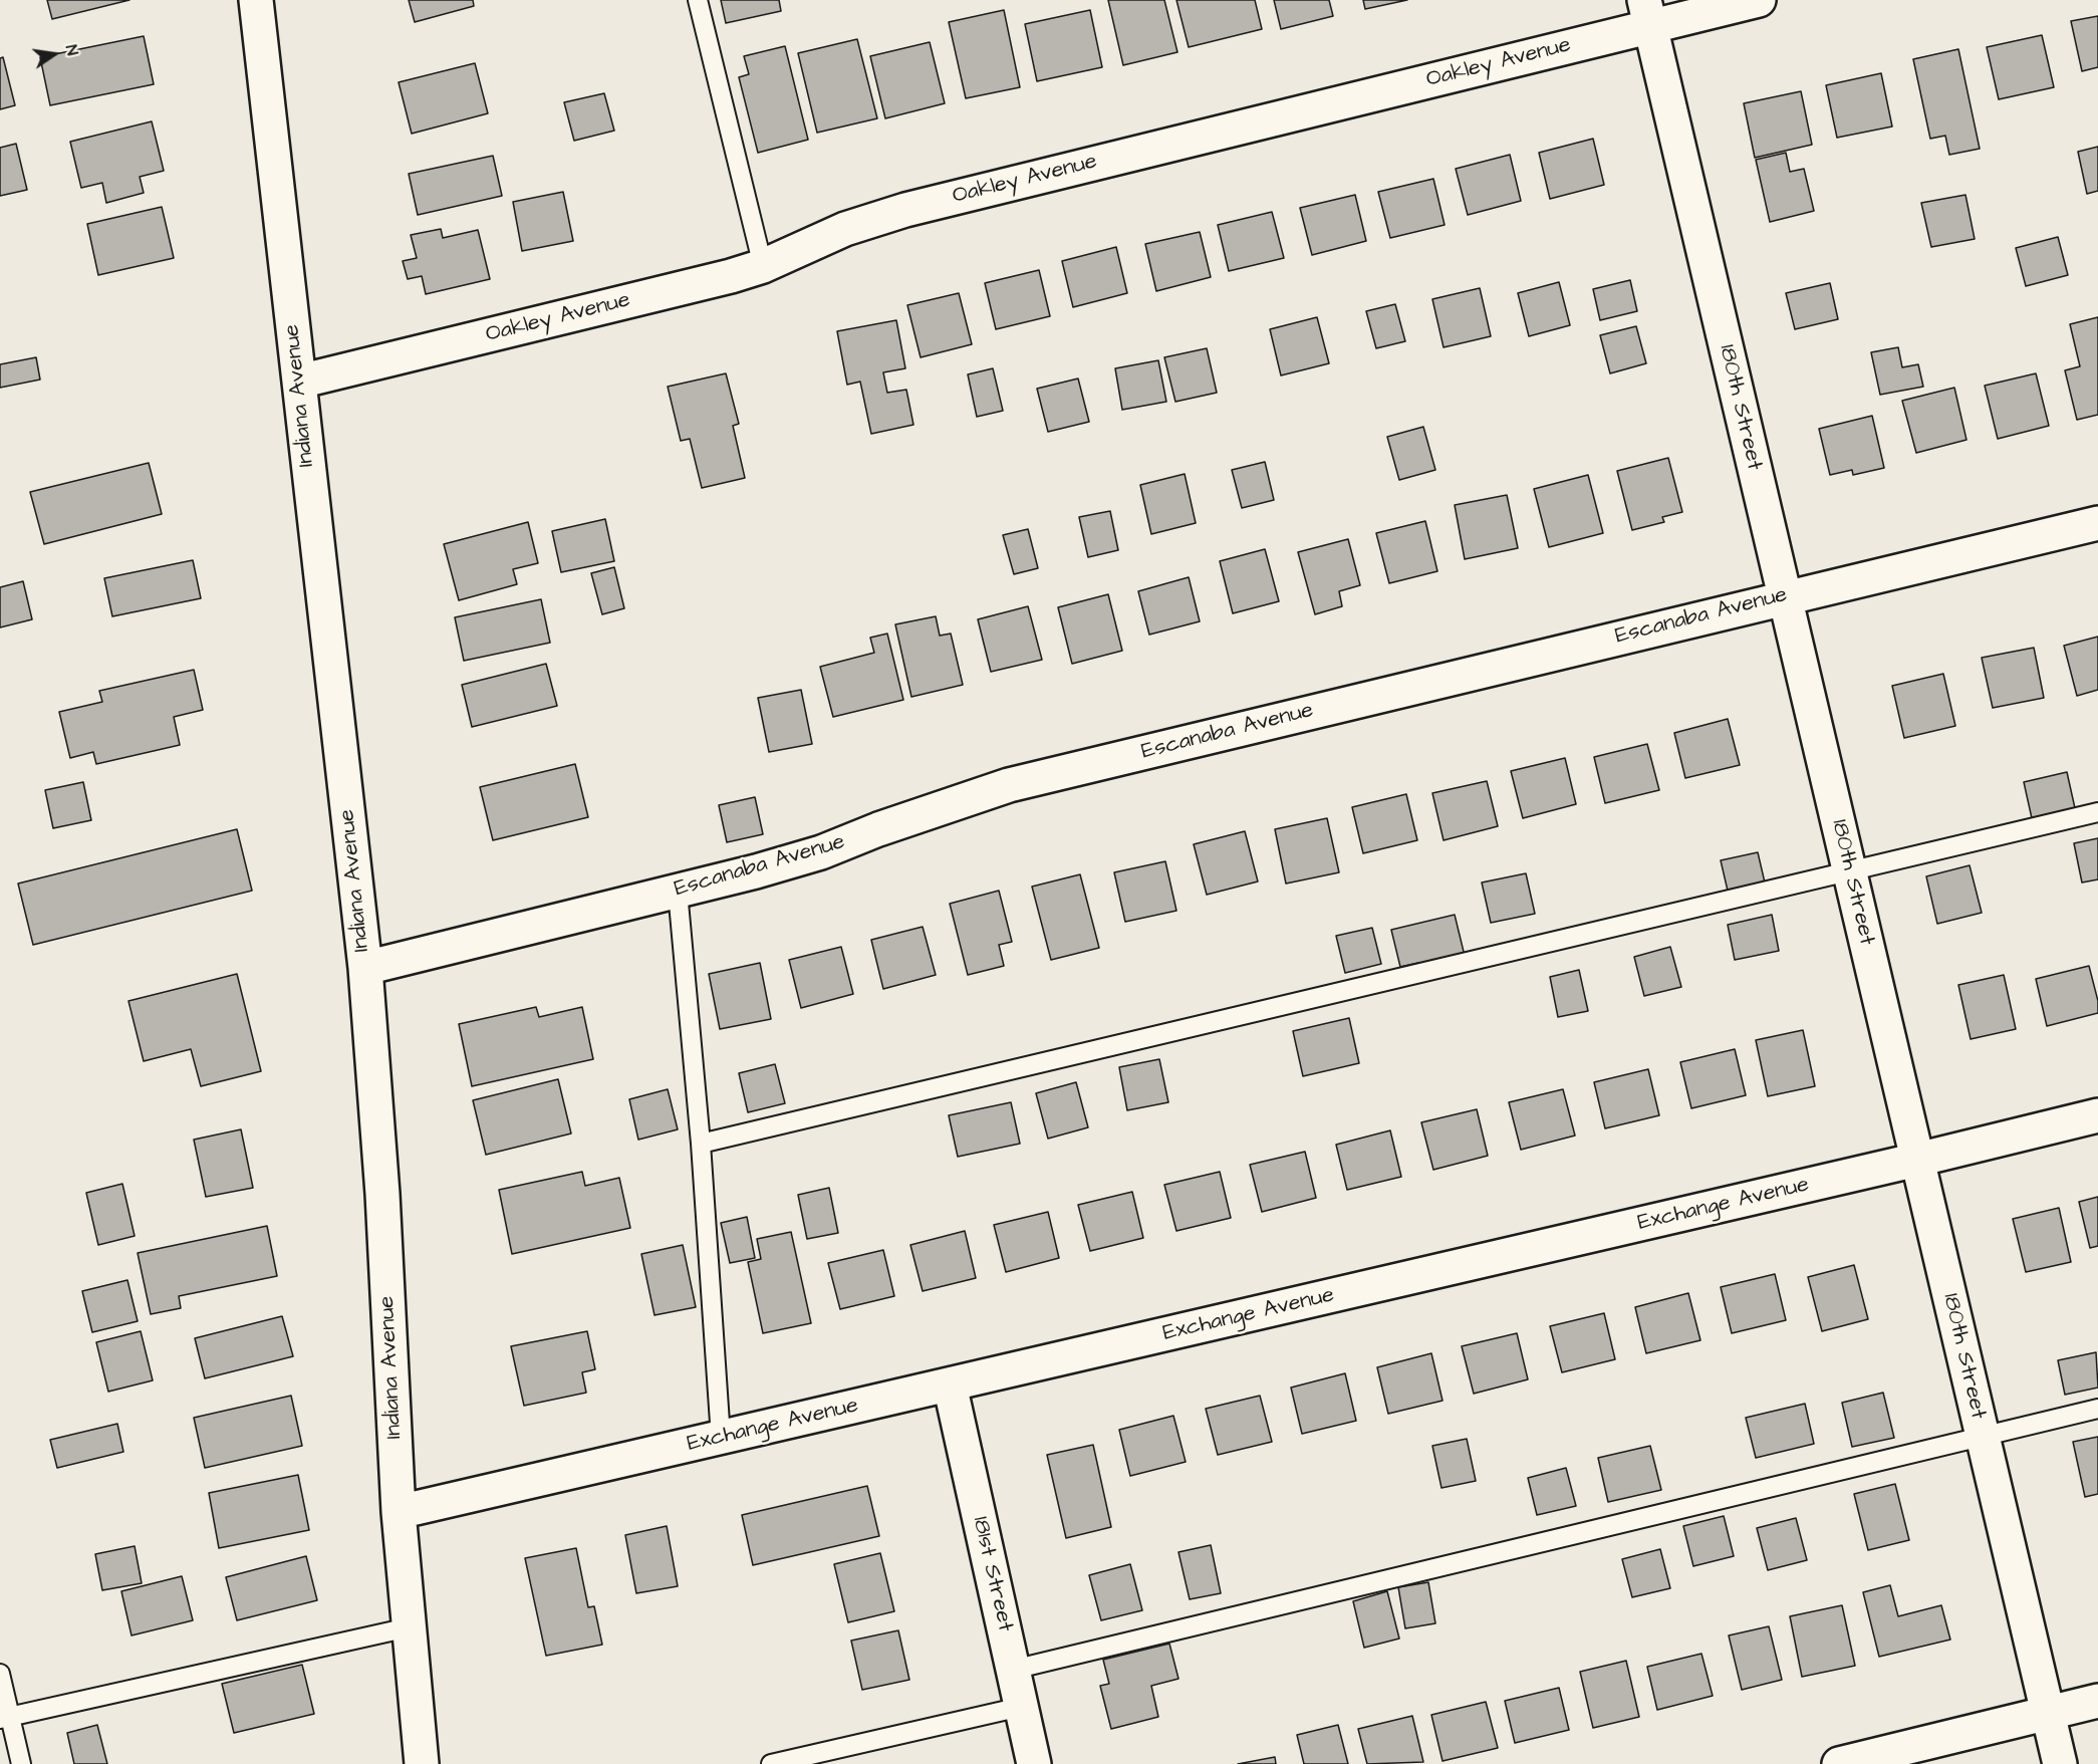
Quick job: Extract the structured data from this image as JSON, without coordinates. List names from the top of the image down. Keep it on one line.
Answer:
{"streets":{"street":["Oakley Avenue","Indiana Avenue","180th Street","Escanaba Avenue","Exchange Avenue","181st Street"]},"crossings":[["Oakley Avenue","Indiana Avenue"],["Oakley Avenue","180th Street"],["Indiana Avenue","Escanaba Avenue"],["Indiana Avenue","Exchange Avenue"],["180th Street","Escanaba Avenue"],["180th Street","Exchange Avenue"],["Exchange Avenue","181st Street"]],"north":"right"}
